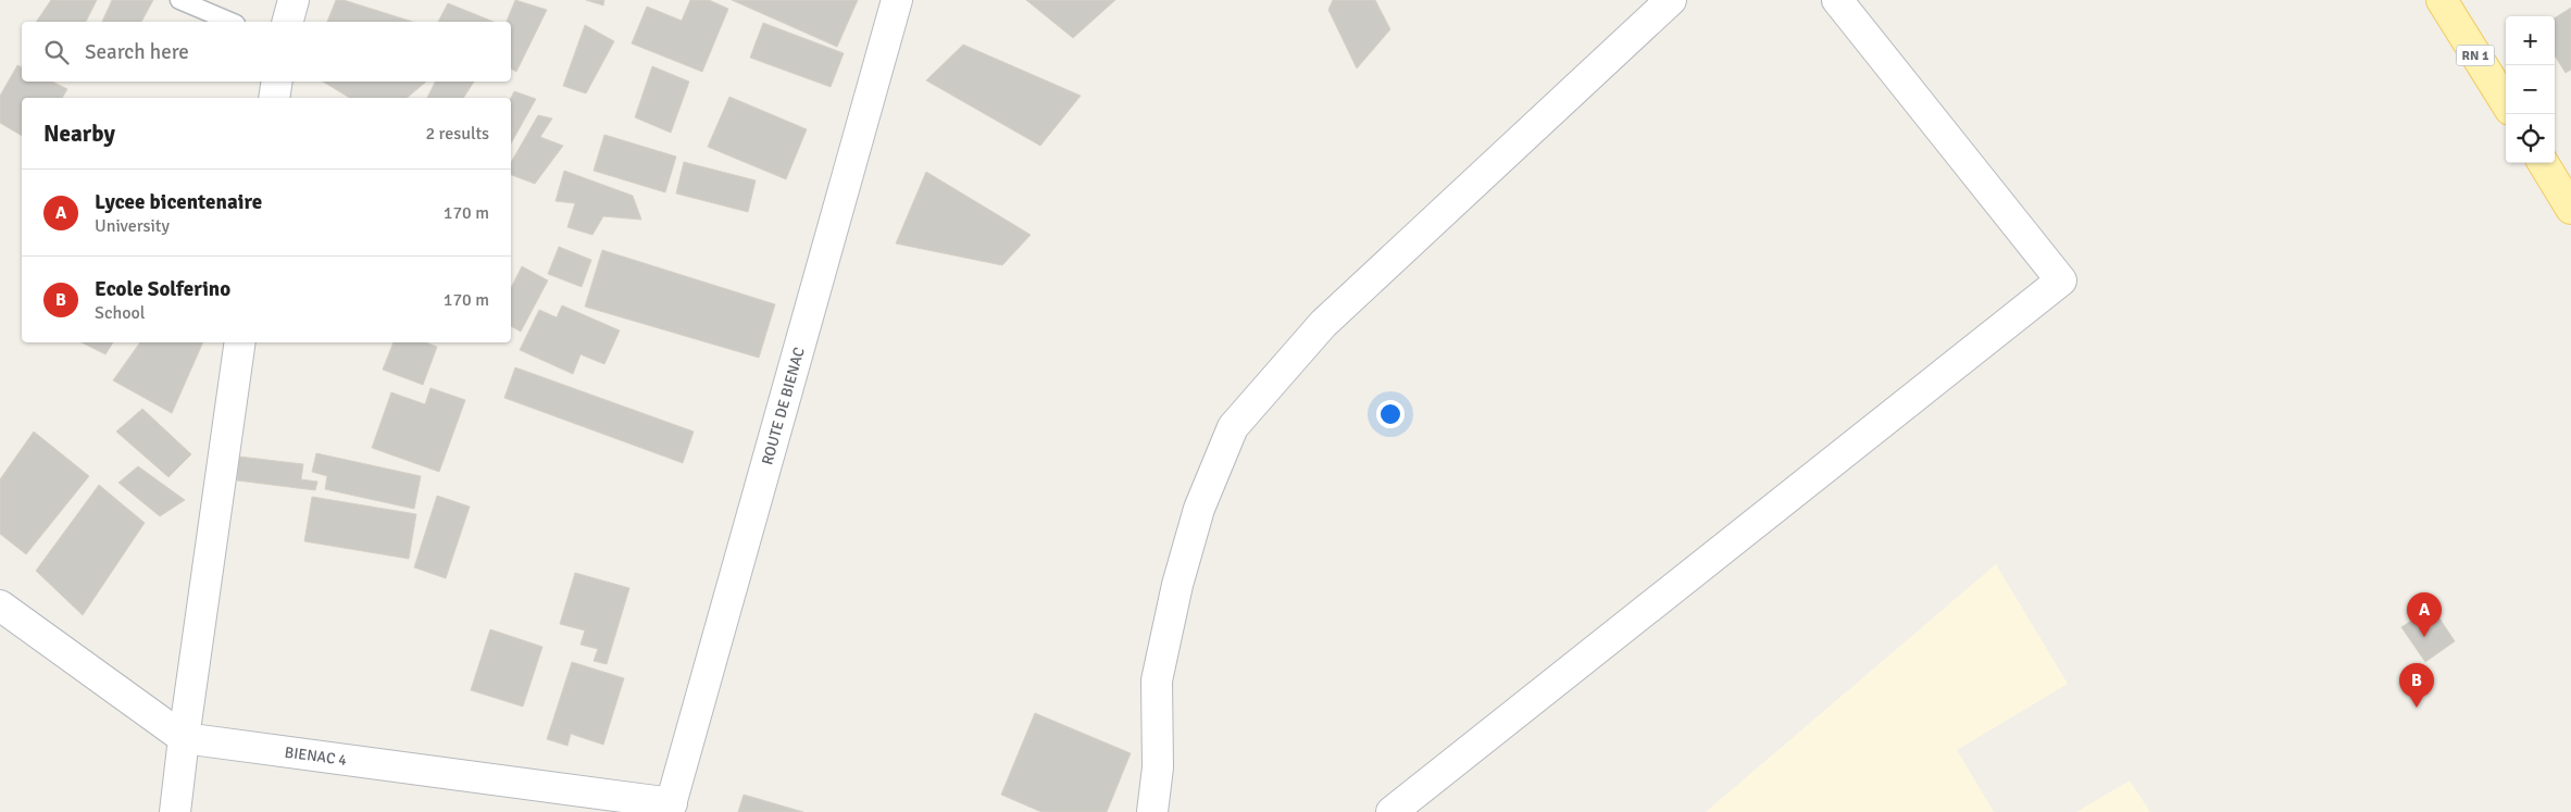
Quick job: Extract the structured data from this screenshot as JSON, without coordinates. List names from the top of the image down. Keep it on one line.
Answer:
{"streets":{"main road":["RN 1"],"street":["ROUTE DE BIENAC","BIENAC 4"]},"crossings":[["ROUTE DE BIENAC","BIENAC 4"]],"page":{"map_buttons":["+","−"],"search":"Search here","heading":["Nearby","2 results"],"list":[{"mark":"A","name":"Lycee bicentenaire","note":"University","value":"170 m"},{"mark":"B","name":"Ecole Solferino","note":"School","value":"170 m"}],"pins":["A","B"]}}
